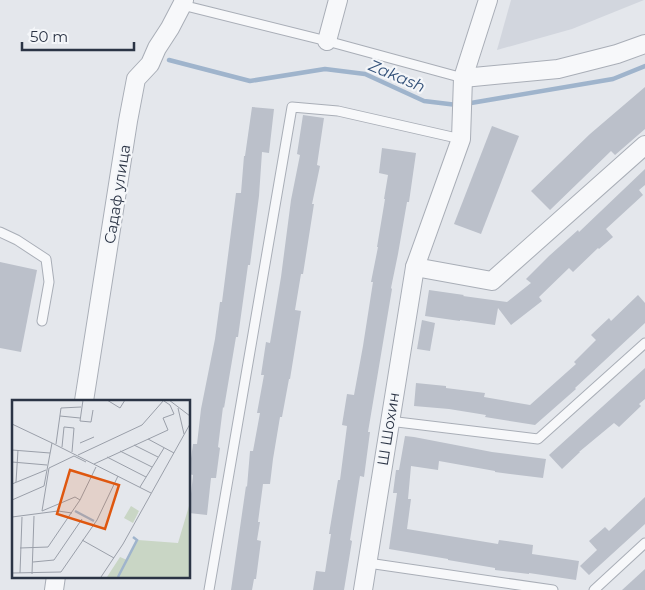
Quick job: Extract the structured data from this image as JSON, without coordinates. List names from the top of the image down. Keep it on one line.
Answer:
{"streets":{"street":["Садаф улица","Ш Шохин"]},"water":["Zakash"],"scale_bar":"50 m"}
